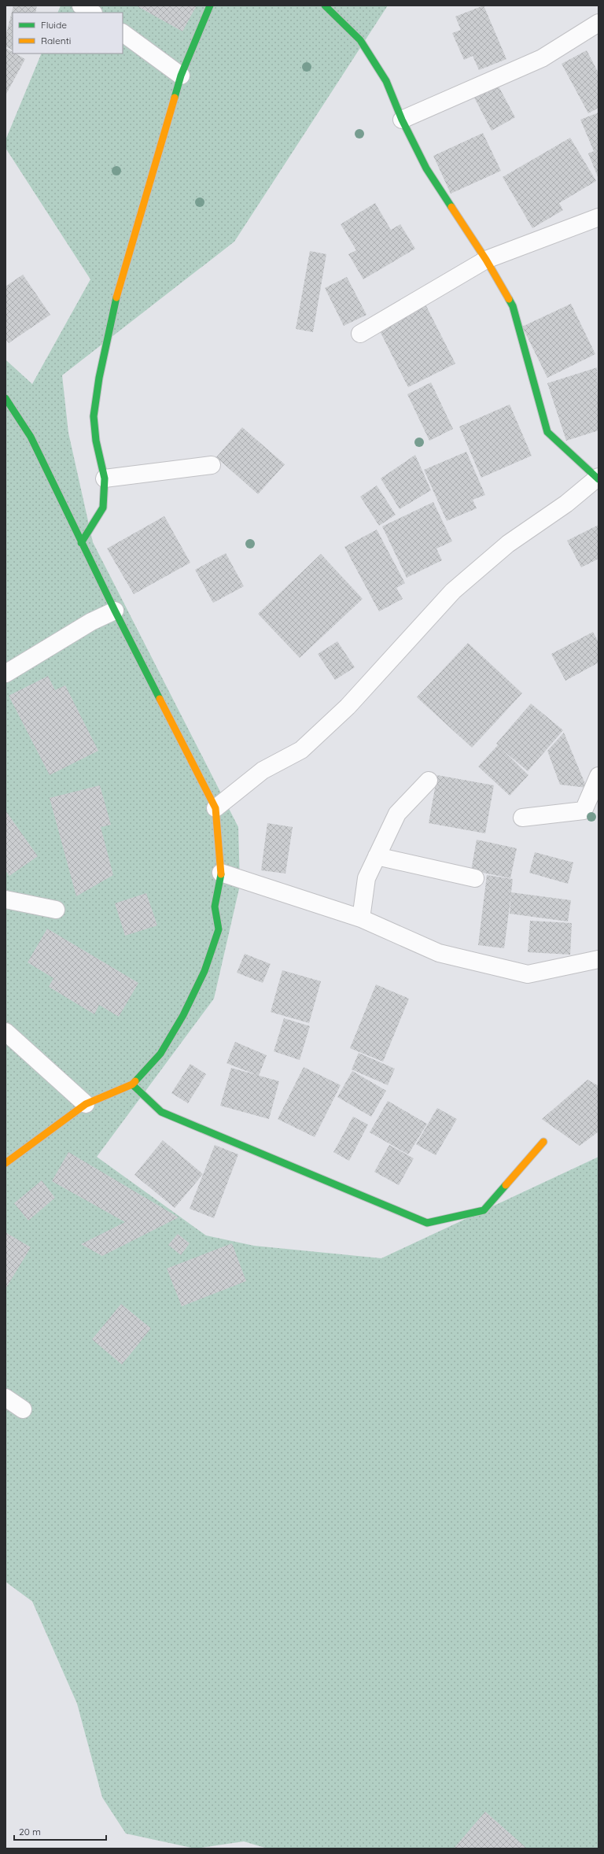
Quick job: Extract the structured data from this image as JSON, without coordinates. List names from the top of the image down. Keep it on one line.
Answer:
{"legend":["Fluide","Ralenti"],"scale_bar":"20 m"}
